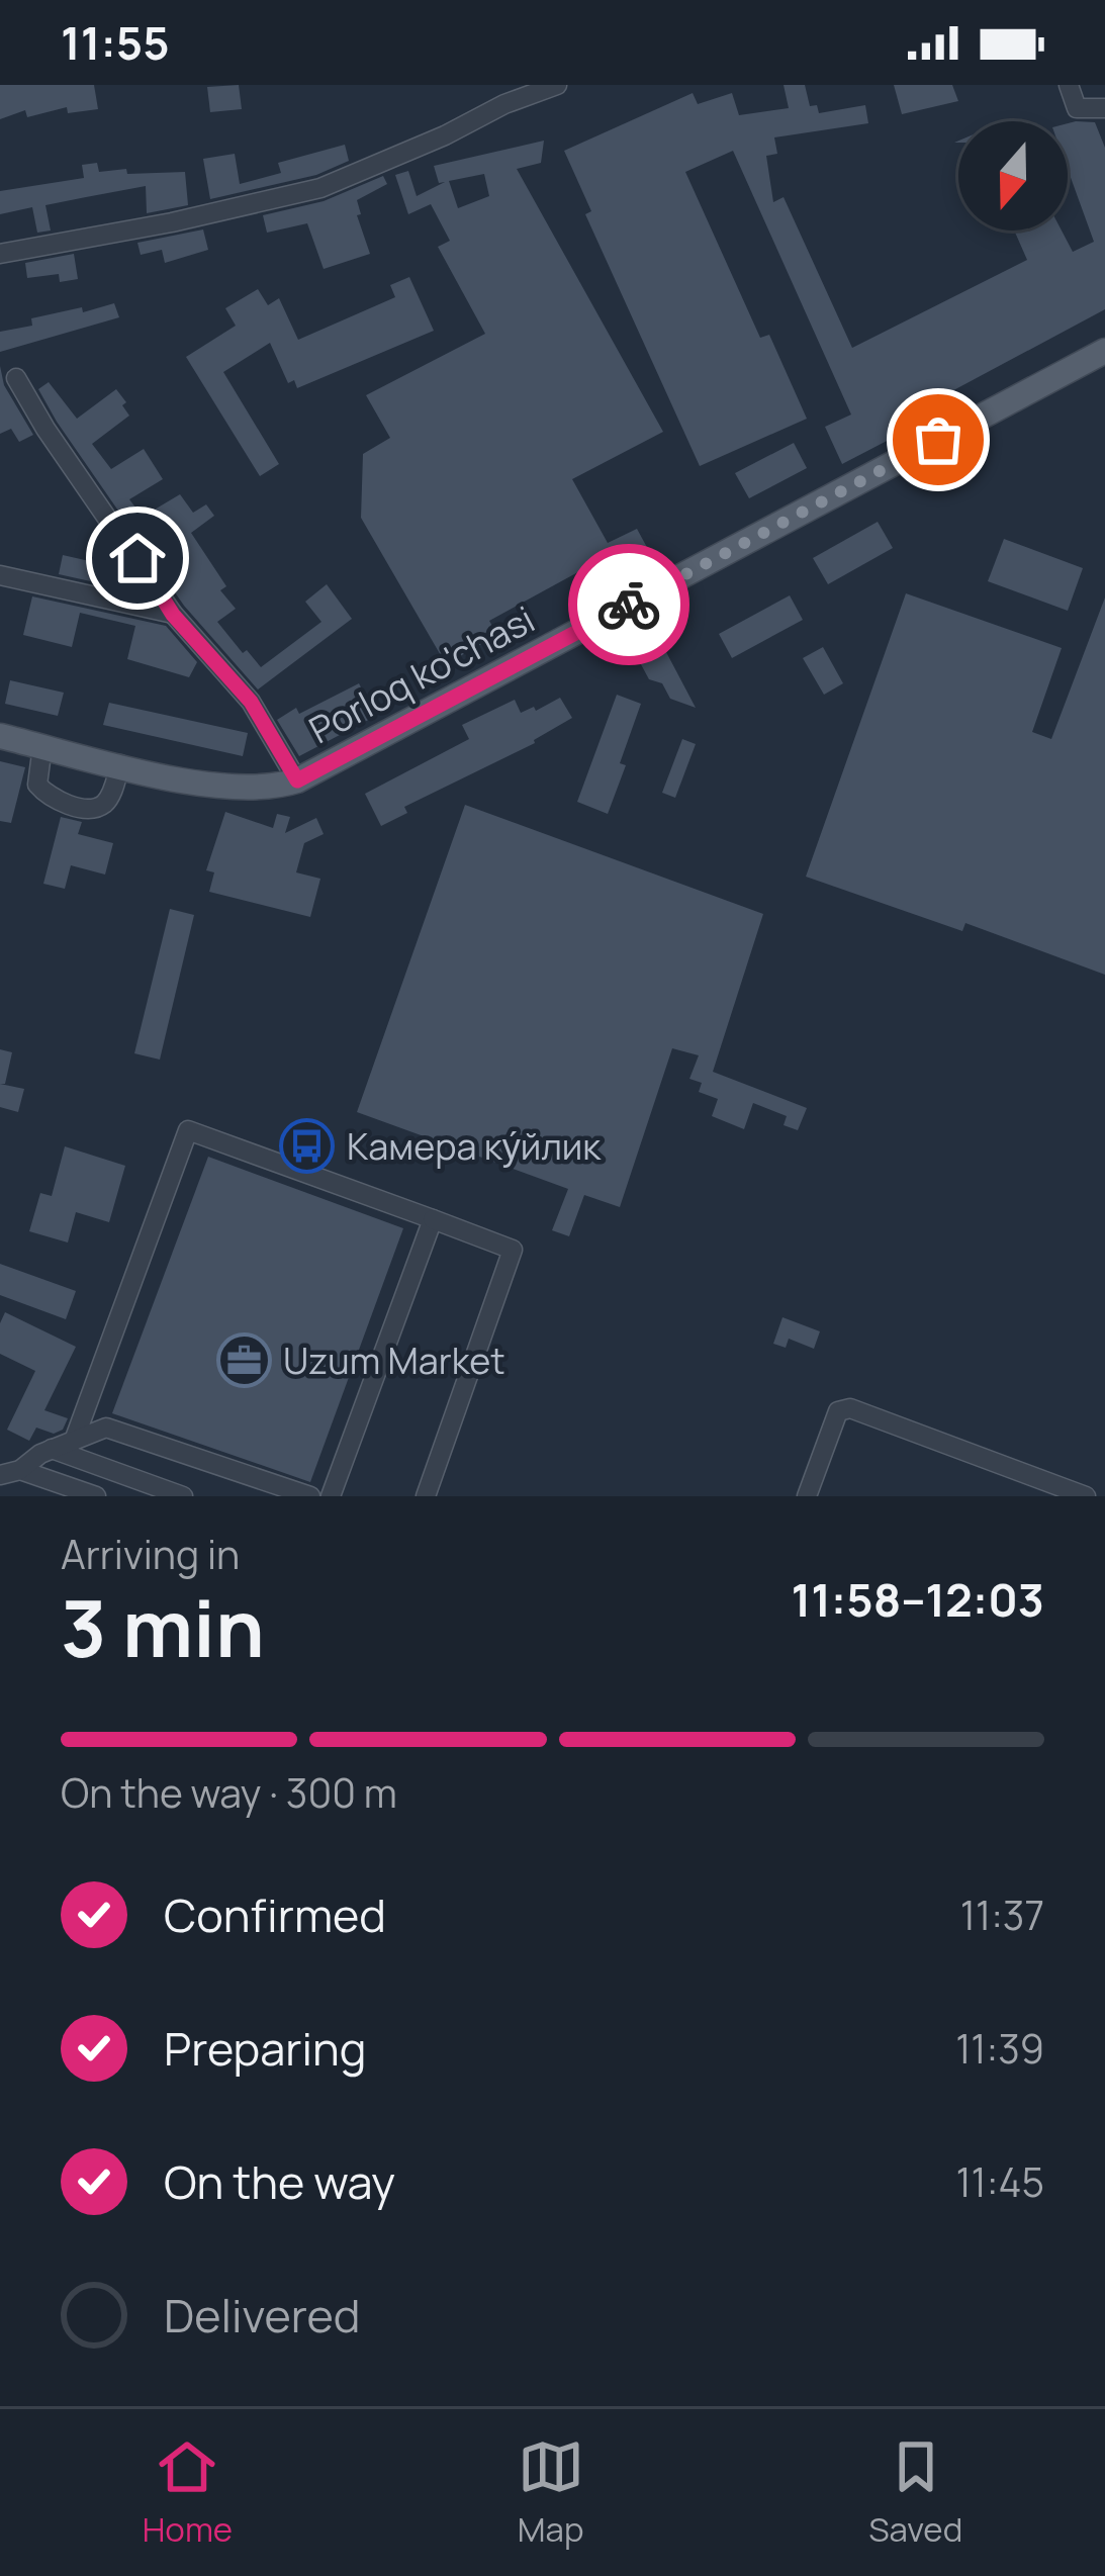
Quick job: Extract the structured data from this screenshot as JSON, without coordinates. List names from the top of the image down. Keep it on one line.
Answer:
{"streets":{"main road":["Porloq ko'chasi"]},"places":{"bus stop":["Камера ку́йлик"],"office":["Uzum Market"]},"north":"bottom","page":{"status":"11:55","heading":["3 min","Arriving in","11:58–12:03"],"bar":"On the way · 300 m","list":[["Confirmed","11:37"],["Preparing","11:39"],["On the way","11:45"],"Delivered"],"tabs":["Home","Map","Saved"]}}
